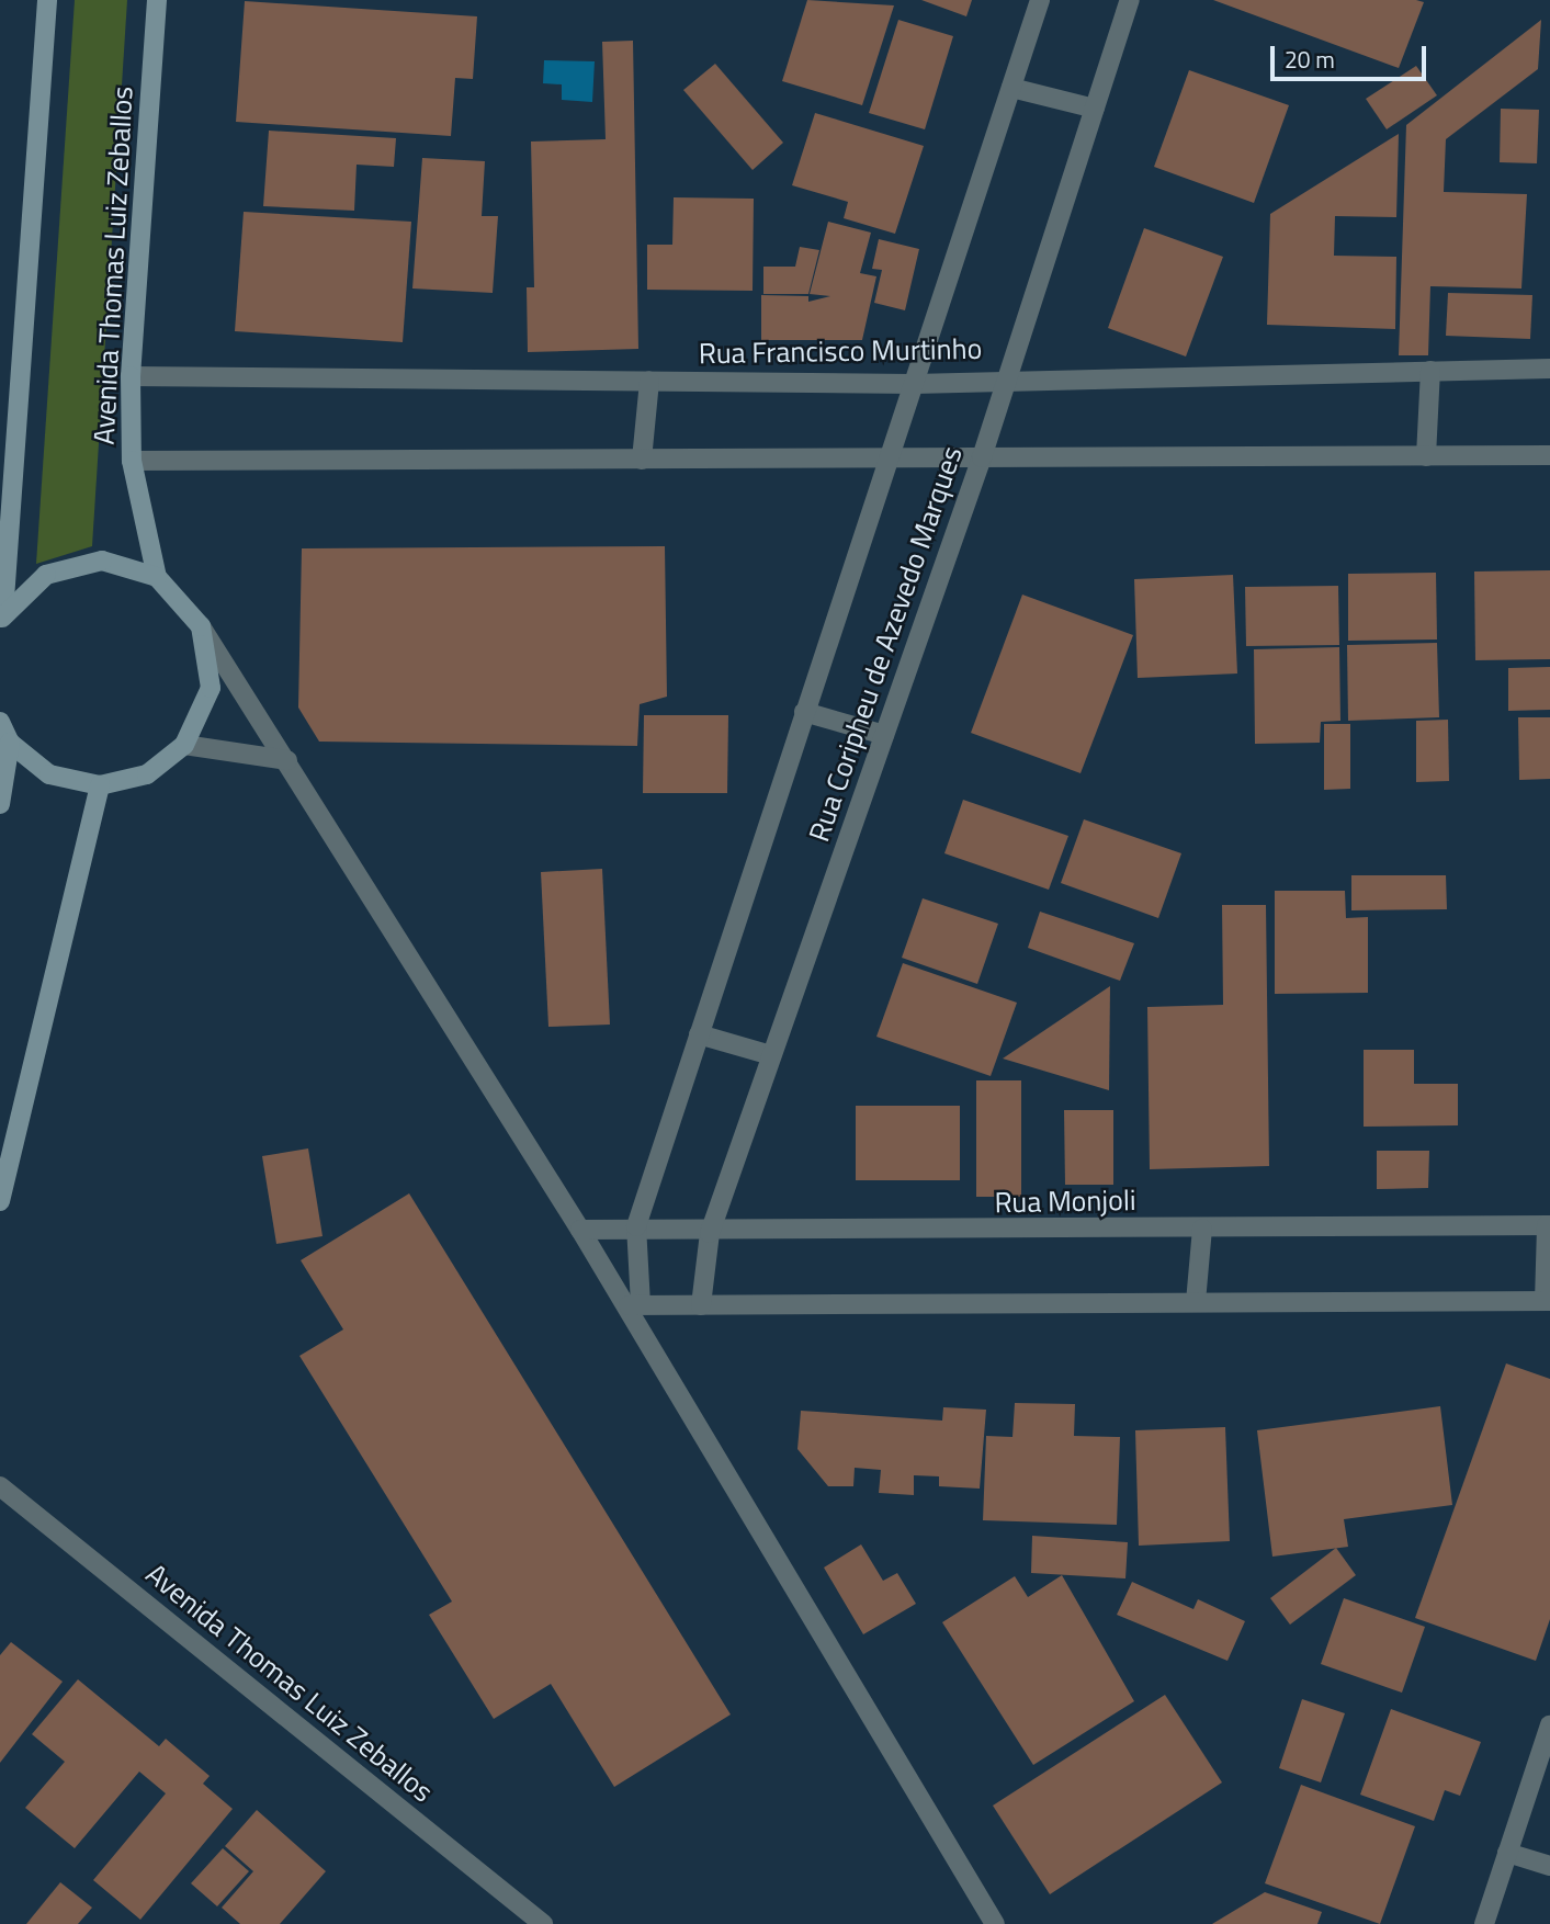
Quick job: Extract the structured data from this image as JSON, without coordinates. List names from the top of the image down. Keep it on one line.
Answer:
{"streets":{"main road":["Avenida Thomas Luiz Zeballos"],"street":["Rua Francisco Murtinho","Rua Coripheu de Azevedo Marques","Rua Monjoli"]},"crossings":[["Avenida Thomas Luiz Zeballos","Rua Francisco Murtinho"],["Rua Francisco Murtinho","Rua Coripheu de Azevedo Marques"],["Rua Coripheu de Azevedo Marques","Rua Monjoli"]],"scale_bar":"20 m"}
